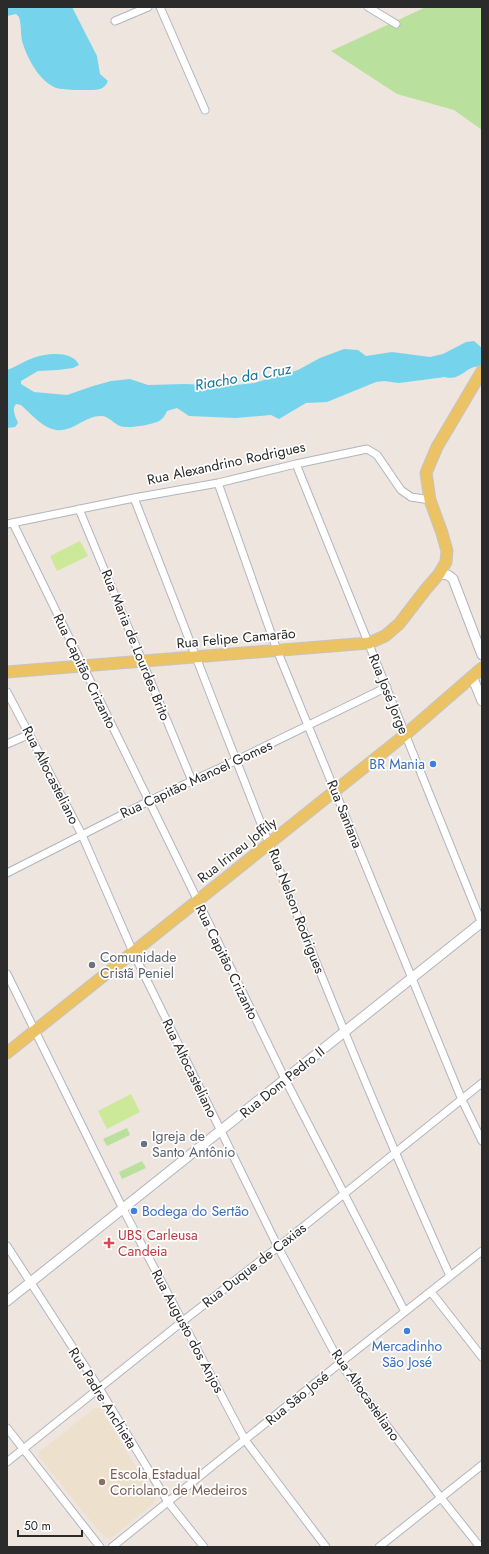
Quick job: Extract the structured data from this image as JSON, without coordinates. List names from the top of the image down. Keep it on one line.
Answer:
{"streets":{"main road":["Rua Felipe Camarão","Rua Irineu Joffily"],"street":["Rua Alexandrino Rodrigues","Rua Maria de Lourdes Brito","Rua Capitão Crizanto","Rua José Jorge","Rua Altocasteliano","Rua Capitão Manoel Gomes","Rua Santana","Rua Nelson Rodrigues","Rua Dom Pedro II","Rua Duque de Caxias","Rua Augusto dos Anjos","Rua Padre Anchieta","Rua São José"]},"crossings":[["Rua Alexandrino Rodrigues","Rua Felipe Camarão"],["Rua Alexandrino Rodrigues","Rua Maria de Lourdes Brito"],["Rua Alexandrino Rodrigues","Rua Capitão Crizanto"],["Rua Alexandrino Rodrigues","Rua José Jorge"],["Rua Alexandrino Rodrigues","Rua Santana"],["Rua Alexandrino Rodrigues","Rua Nelson Rodrigues"],["Rua Felipe Camarão","Rua Maria de Lourdes Brito"],["Rua Felipe Camarão","Rua Capitão Crizanto"],["Rua Felipe Camarão","Rua José Jorge"],["Rua Felipe Camarão","Rua Santana"],["Rua Felipe Camarão","Rua Nelson Rodrigues"],["Rua Maria de Lourdes Brito","Rua Capitão Manoel Gomes"],["Rua Capitão Crizanto","Rua Capitão Manoel Gomes"],["Rua Capitão Crizanto","Rua Irineu Joffily"],["Rua Capitão Crizanto","Rua Dom Pedro II"],["Rua Capitão Crizanto","Rua Duque de Caxias"],["Rua Capitão Crizanto","Rua São José"],["Rua José Jorge","Rua Capitão Manoel Gomes"],["Rua José Jorge","Rua Irineu Joffily"],["Rua José Jorge","Rua Dom Pedro II"],["Rua Altocasteliano","Rua Capitão Manoel Gomes"],["Rua Altocasteliano","Rua Irineu Joffily"],["Rua Altocasteliano","Rua Dom Pedro II"],["Rua Altocasteliano","Rua Duque de Caxias"],["Rua Altocasteliano","Rua São José"],["Rua Capitão Manoel Gomes","Rua Santana"],["Rua Capitão Manoel Gomes","Rua Nelson Rodrigues"],["Rua Santana","Rua Irineu Joffily"],["Rua Santana","Rua Dom Pedro II"],["Rua Santana","Rua Duque de Caxias"],["Rua Irineu Joffily","Rua Nelson Rodrigues"],["Rua Irineu Joffily","Rua Augusto dos Anjos"],["Rua Nelson Rodrigues","Rua Dom Pedro II"],["Rua Nelson Rodrigues","Rua Duque de Caxias"],["Rua Nelson Rodrigues","Rua São José"],["Rua Dom Pedro II","Rua Augusto dos Anjos"],["Rua Dom Pedro II","Rua Padre Anchieta"],["Rua Duque de Caxias","Rua Augusto dos Anjos"],["Rua Duque de Caxias","Rua Padre Anchieta"],["Rua Augusto dos Anjos","Rua São José"],["Rua Padre Anchieta","Rua São José"]],"water":["Riacho da Cruz"],"places":{"other":["BR Mania","Comunidade Cristã Peniel","Igreja de Santo Antônio","Bodega do Sertão","Mercadinho São José","Escola Estadual Coriolano de Medeiros"],"health":["UBS Carleusa Candeia"]},"scale_bar":"50 m"}
